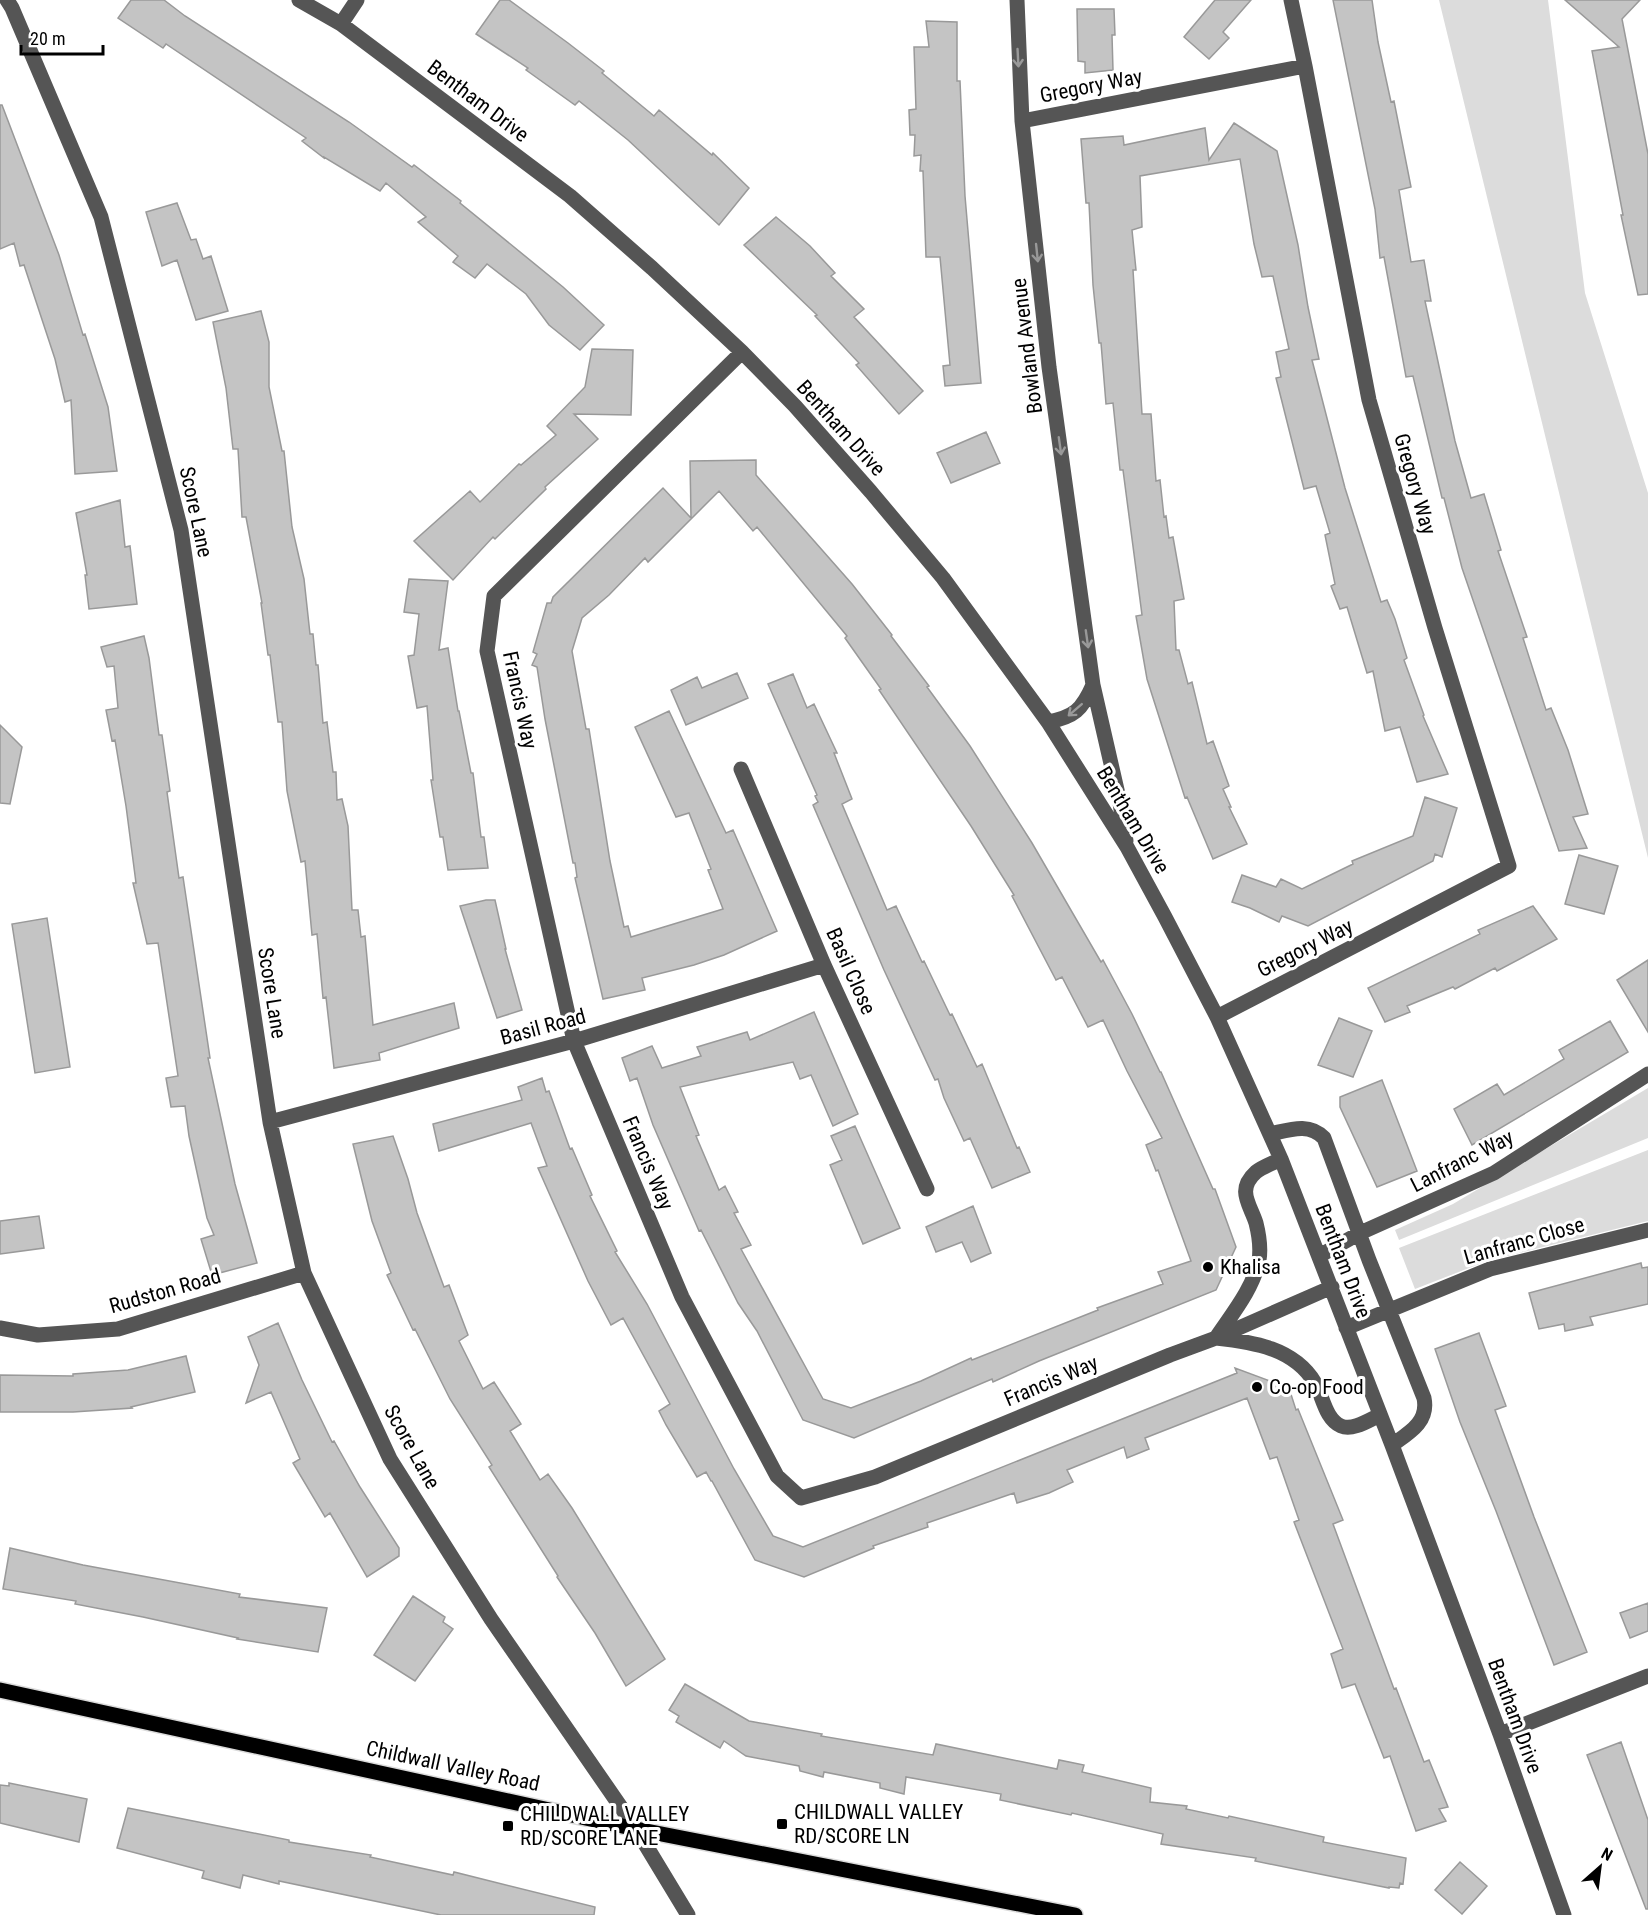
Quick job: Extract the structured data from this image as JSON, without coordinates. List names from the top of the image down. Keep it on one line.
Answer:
{"streets":{"main road":["Childwall Valley Road"],"street":["Gregory Way","Bentham Drive","Bowland Avenue","Score Lane","Francis Way","Basil Close","Basil Road","Lanfranc Way","Lanfranc Close","Rudston Road"]},"crossings":[["Gregory Way","Bentham Drive"],["Gregory Way","Bowland Avenue"],["Bentham Drive","Bowland Avenue"],["Bentham Drive","Francis Way"],["Bentham Drive","Lanfranc Way"],["Bentham Drive","Lanfranc Close"],["Score Lane","Basil Road"],["Score Lane","Rudston Road"],["Score Lane","Childwall Valley Road"],["Francis Way","Basil Road"],["Basil Close","Basil Road"]],"one_way":["Bowland Avenue"],"places":{"other":["Khalisa","Co-op Food"],"transit":["CHILDWALL VALLEY RD/SCORE LN","CHILDWALL VALLEY RD/SCORE LANE"]},"scale_bar":"20 m","north":"top right"}
